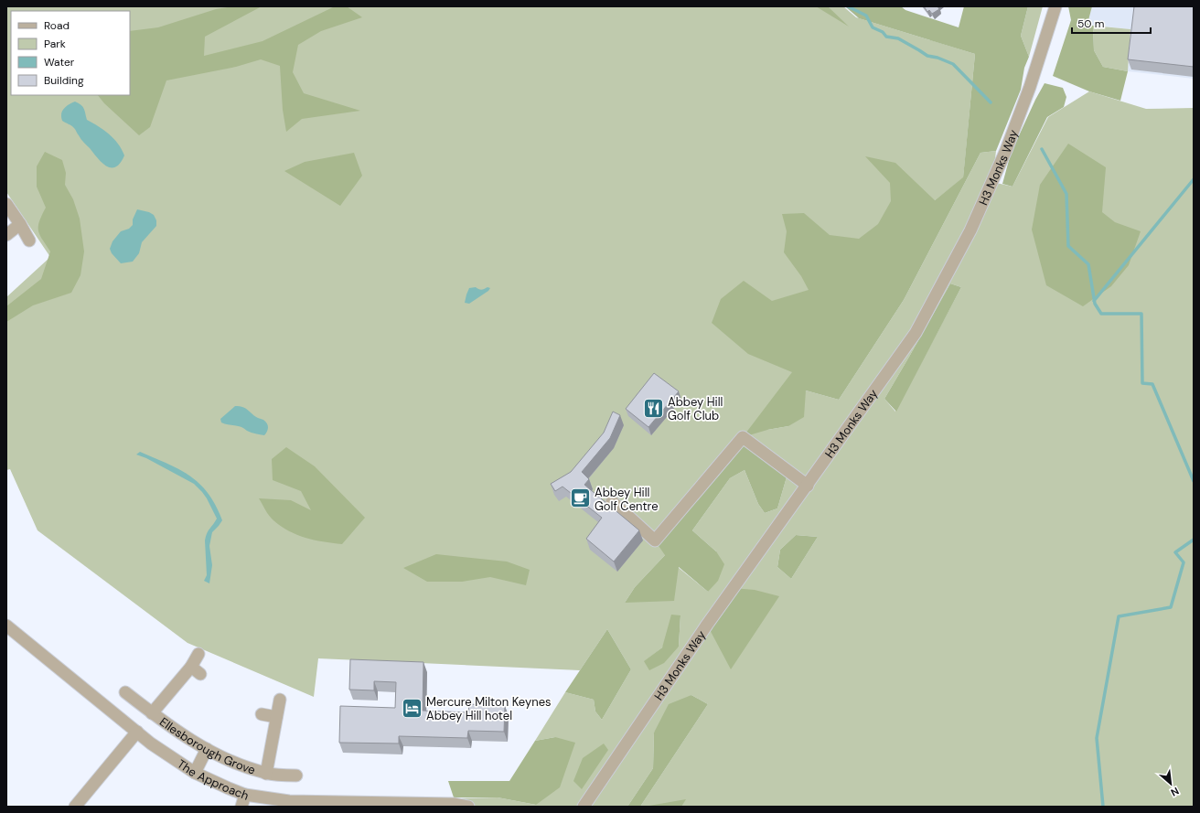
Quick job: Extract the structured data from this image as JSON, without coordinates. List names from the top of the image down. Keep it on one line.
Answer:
{"streets":{"street":["H3 Monks Way","Ellesborough Grove","The Approach"]},"places":{"restaurant":["Abbey Hill Golf Club"],"cafe":["Abbey Hill Golf Centre"],"hotel":["Mercure Milton Keynes Abbey Hill hotel"]},"legend":["Road","Park","Water","Building"],"scale_bar":"50 m","north":"bottom right"}
